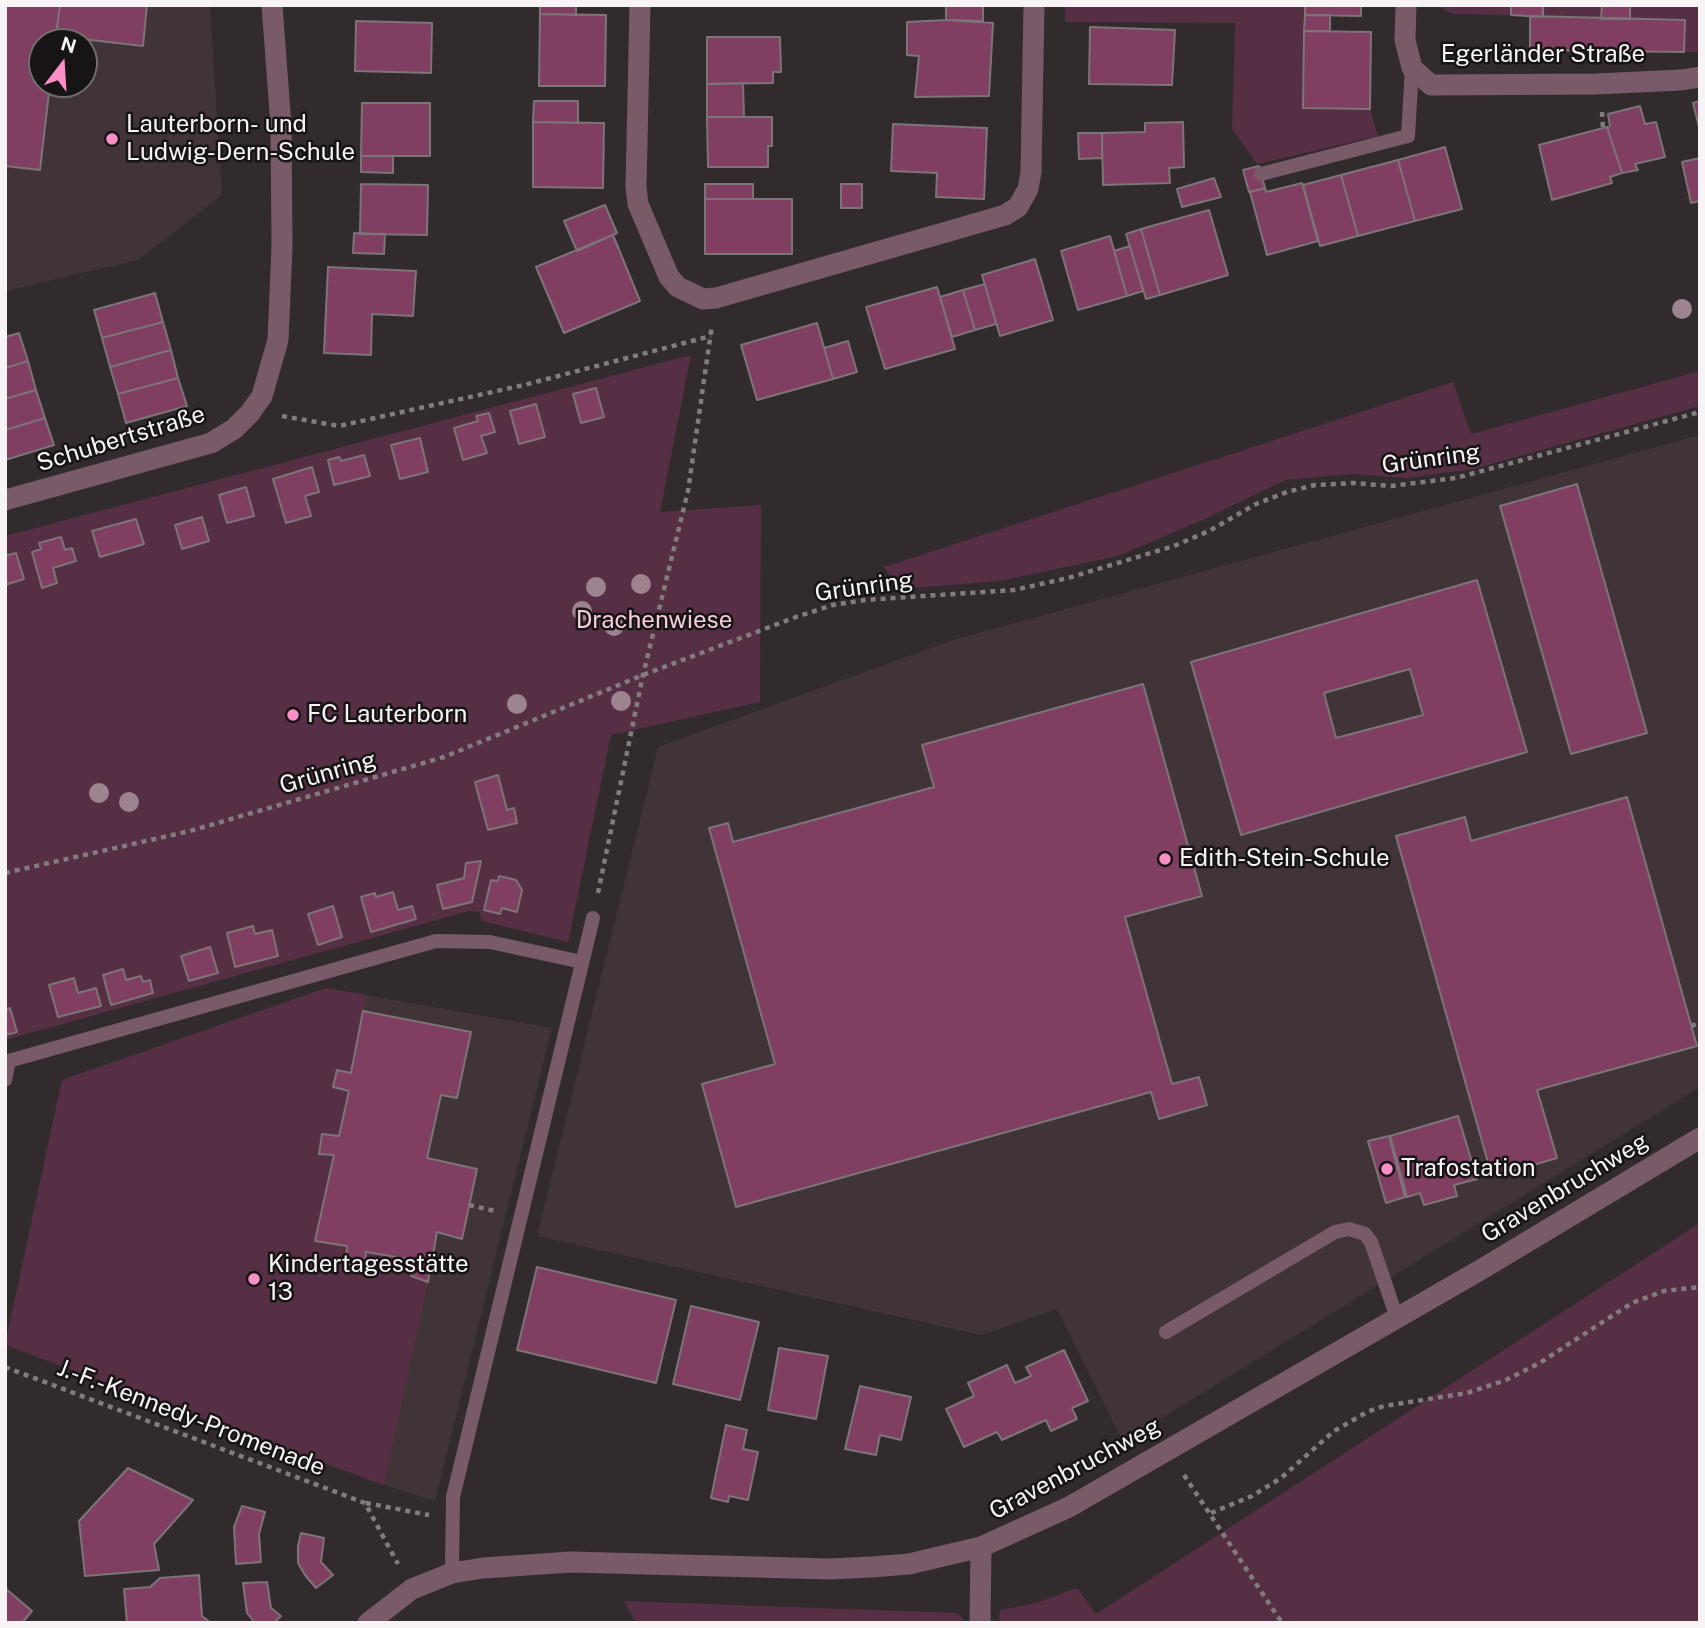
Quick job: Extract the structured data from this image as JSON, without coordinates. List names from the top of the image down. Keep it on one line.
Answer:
{"streets":{"street":["Egerländer Straße","Schubertstraße","Gravenbruchweg"],"path":["Grünring","J.-F.-Kennedy-Promenade"]},"parks":["Drachenwiese"],"places":["Lauterborn- und Ludwig-Dern-Schule","FC Lauterborn","Edith-Stein-Schule","Trafostation","Kindertagesstätte 13"],"north":"top"}
